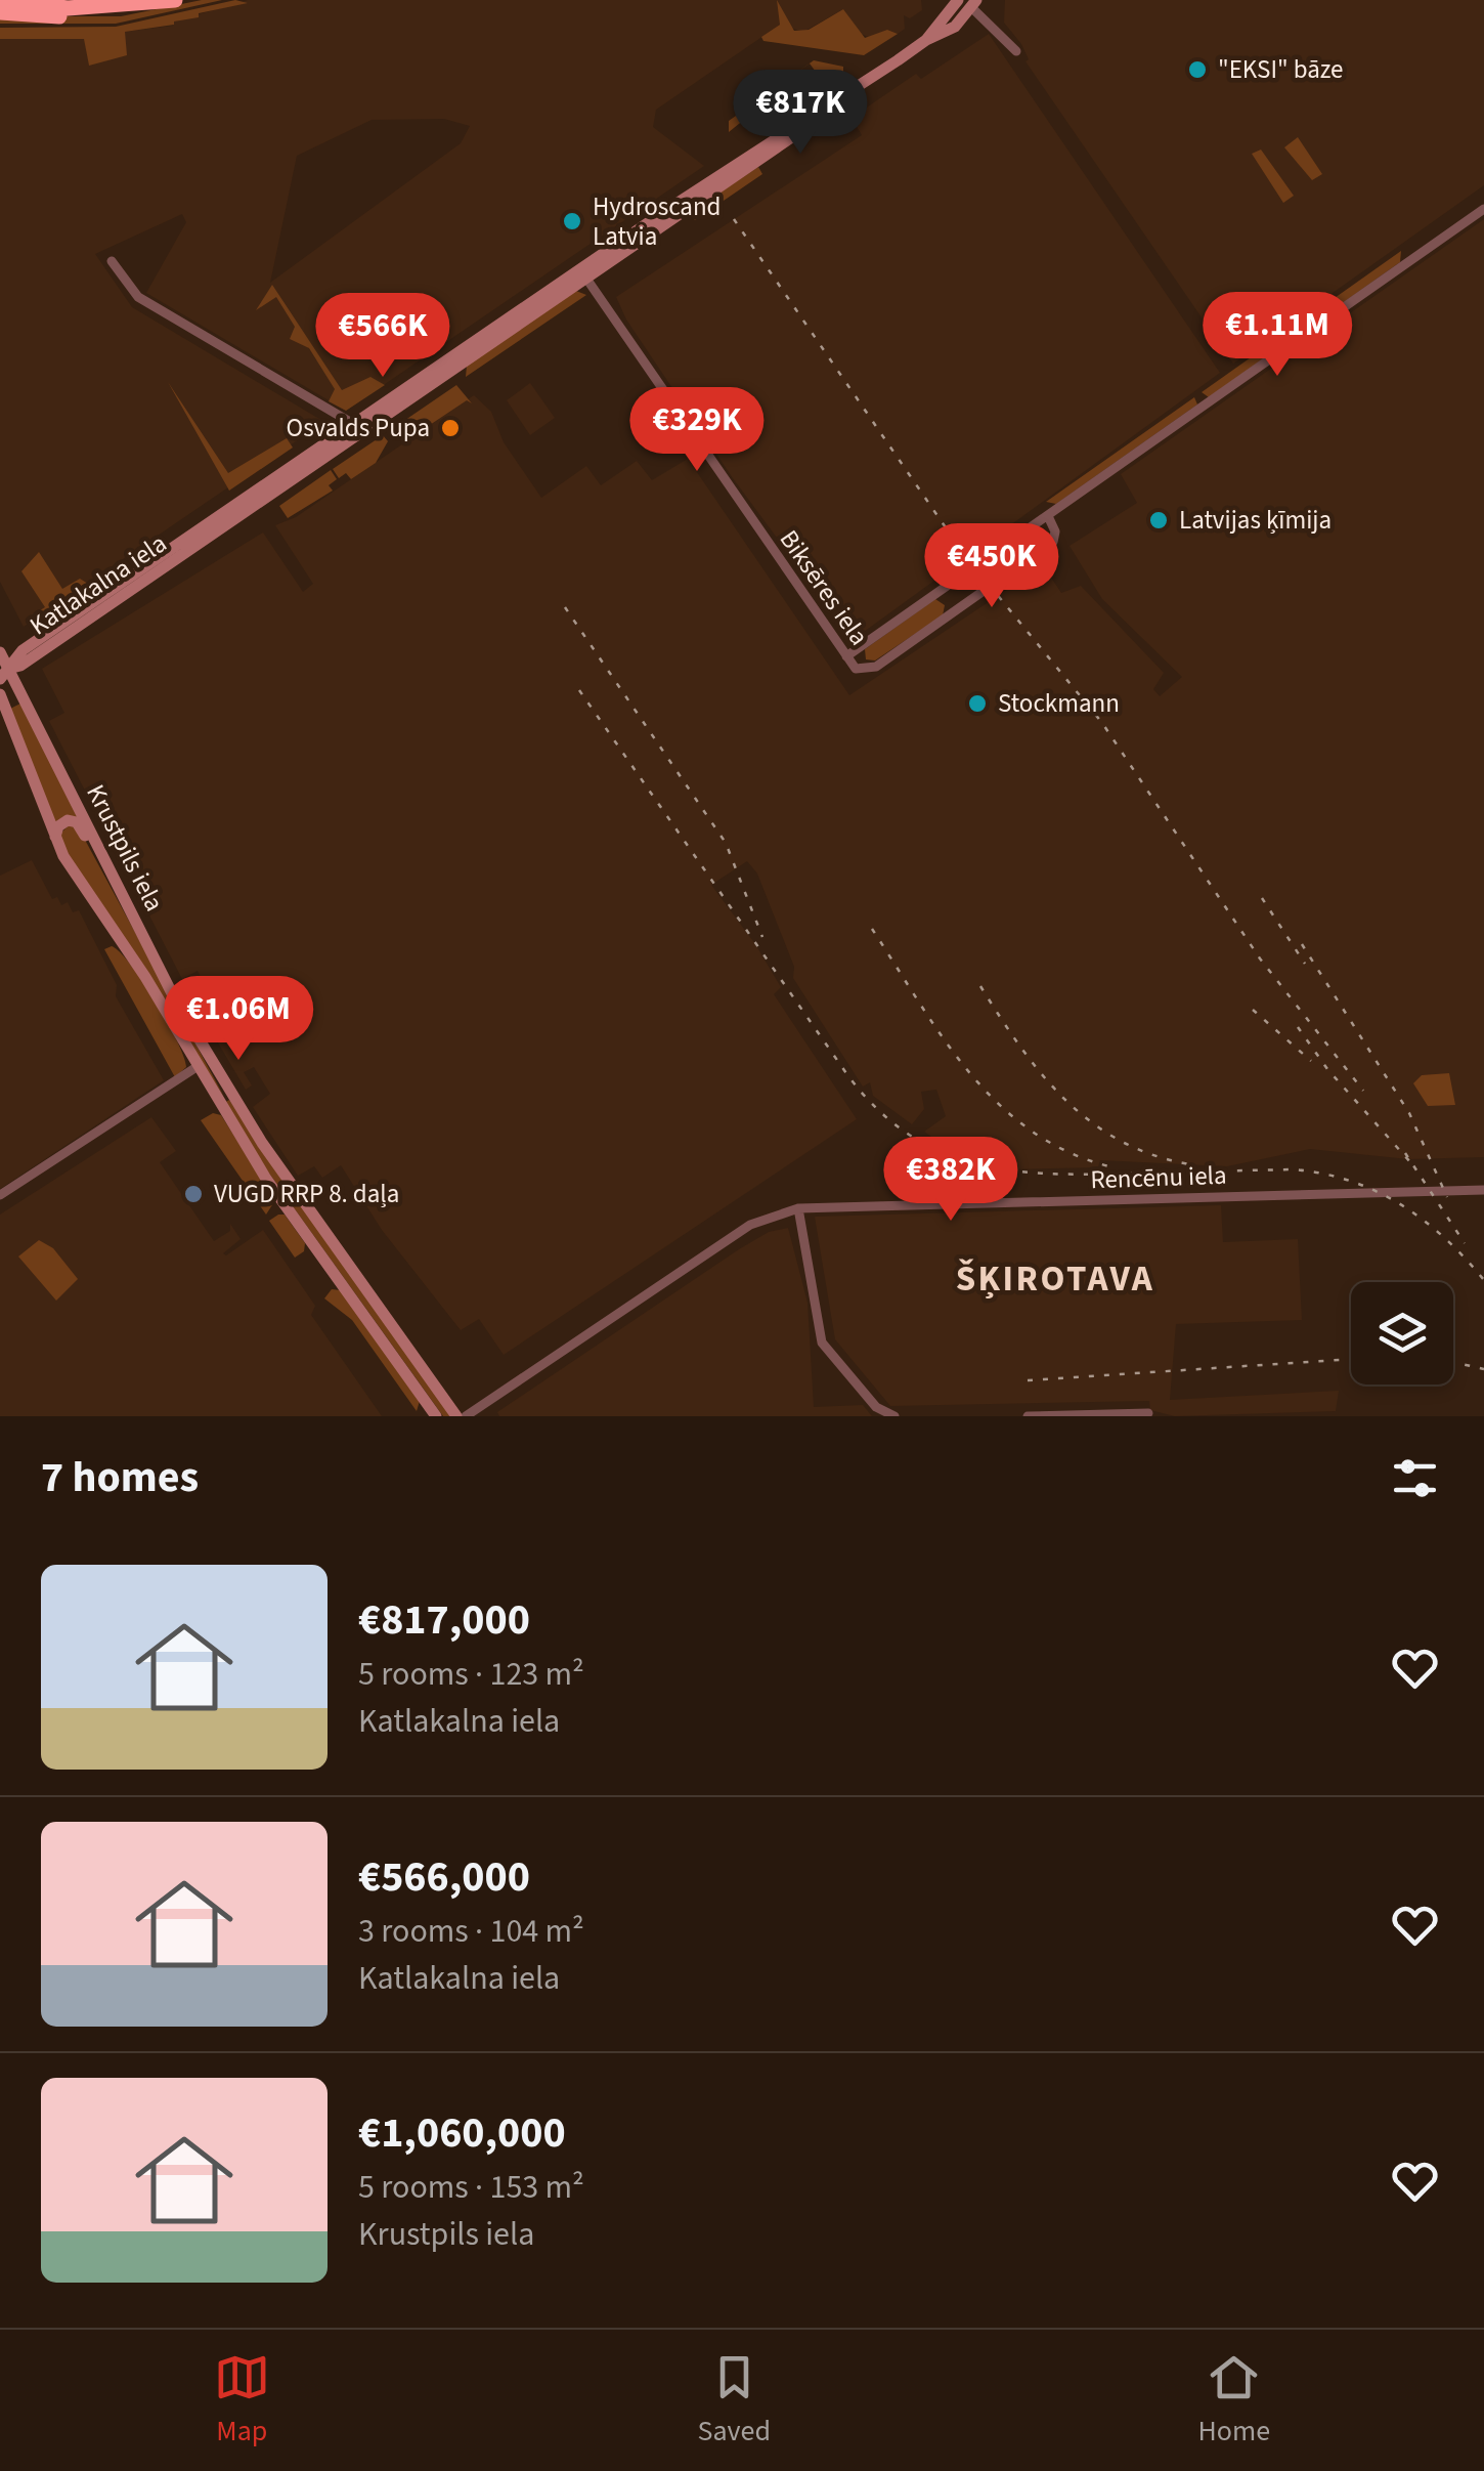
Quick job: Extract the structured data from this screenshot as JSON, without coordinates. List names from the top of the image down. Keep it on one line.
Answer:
{"streets":{"main road":["Katlakalna iela","Krustpils iela"],"street":["Biksēres iela","Rencēnu iela"]},"crossings":[["Katlakalna iela","Biksēres iela"],["Katlakalna iela","Krustpils iela"]],"districts":["ŠĶIROTAVA"],"places":["\"EKSI\" bāze","Hydroscand Latvia","Osvalds Pupa","Latvijas ķīmija","Stockmann","VUGD RRP 8. daļa"],"page":{"price":["€817K","€1.11M","€566K","€329K","€450K","€1.06M","€382K"],"heading":"7 homes","list":[{"name":"€817,000","note":"5 rooms · 123 m² · Katlakalna iela"},{"name":"€566,000","note":"3 rooms · 104 m² · Katlakalna iela"},{"name":"€1,060,000","note":"5 rooms · 153 m² · Krustpils iela"}],"tabs":["Map","Saved","Home"]}}
